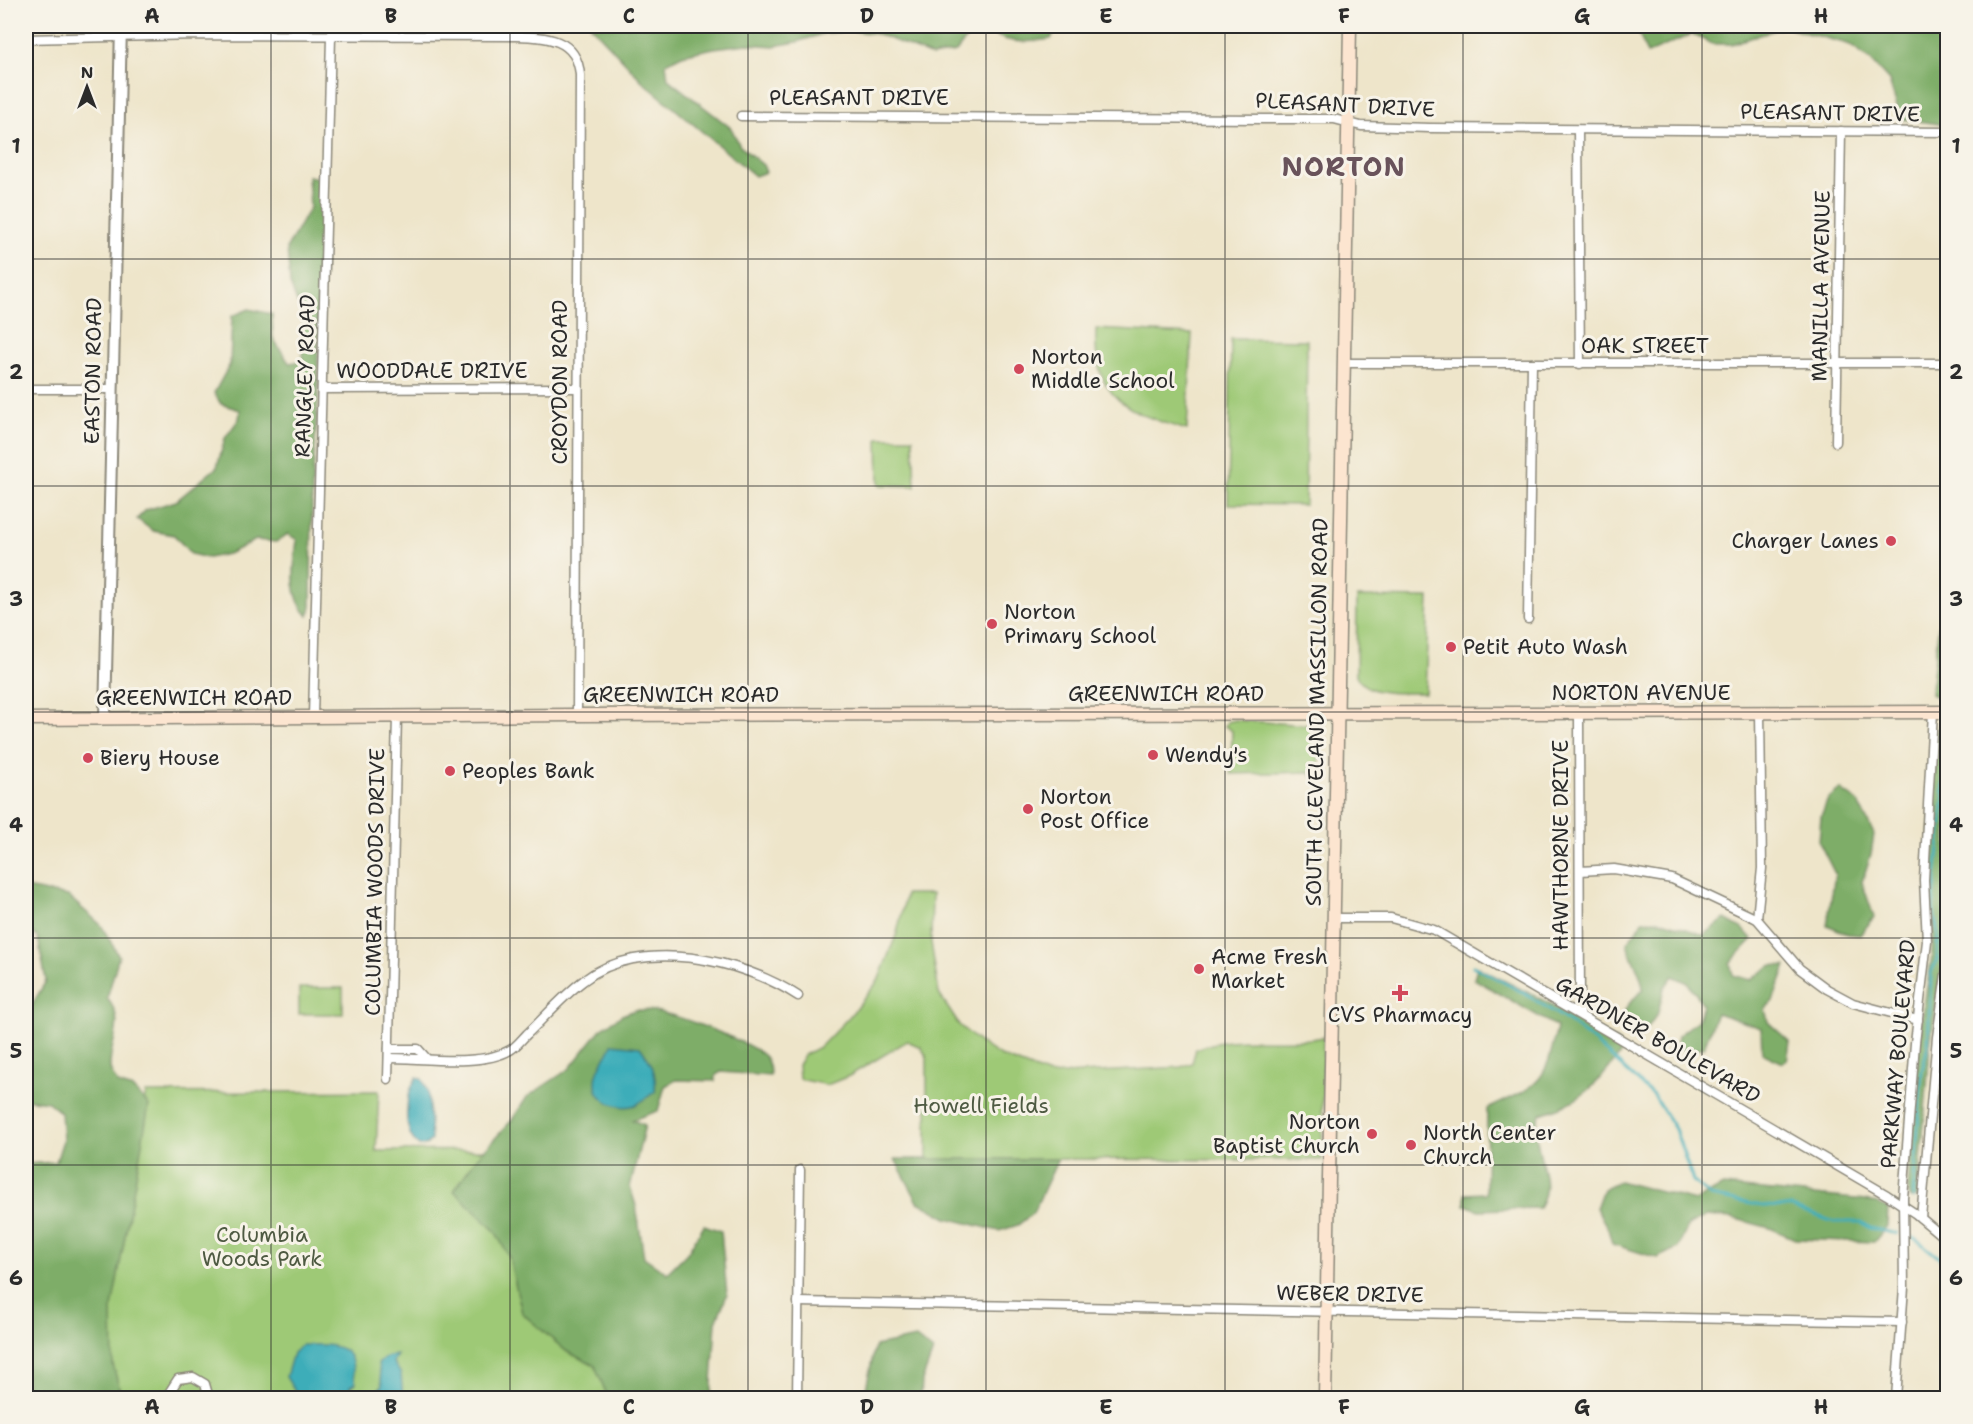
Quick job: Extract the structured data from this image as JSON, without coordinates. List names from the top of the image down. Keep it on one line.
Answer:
{"streets":{"main road":["NORTON AVENUE","GREENWICH ROAD","SOUTH CLEVELAND MASSILLON ROAD"],"street":["PLEASANT DRIVE","MANILLA AVENUE","OAK STREET","EASTON ROAD","WOODDALE DRIVE","RANGLEY ROAD","CROYDON ROAD","HAWTHORNE DRIVE","COLUMBIA WOODS DRIVE","GARDNER BOULEVARD","PARKWAY BOULEVARD","WEBER DRIVE"]},"crossings":[["PLEASANT DRIVE","MANILLA AVENUE"],["PLEASANT DRIVE","SOUTH CLEVELAND MASSILLON ROAD"],["MANILLA AVENUE","OAK STREET"],["OAK STREET","SOUTH CLEVELAND MASSILLON ROAD"],["EASTON ROAD","GREENWICH ROAD"],["WOODDALE DRIVE","RANGLEY ROAD"],["WOODDALE DRIVE","CROYDON ROAD"],["RANGLEY ROAD","CROYDON ROAD"],["RANGLEY ROAD","GREENWICH ROAD"],["CROYDON ROAD","GREENWICH ROAD"],["NORTON AVENUE","GREENWICH ROAD"],["NORTON AVENUE","SOUTH CLEVELAND MASSILLON ROAD"],["NORTON AVENUE","HAWTHORNE DRIVE"],["NORTON AVENUE","PARKWAY BOULEVARD"],["GREENWICH ROAD","SOUTH CLEVELAND MASSILLON ROAD"],["GREENWICH ROAD","COLUMBIA WOODS DRIVE"],["SOUTH CLEVELAND MASSILLON ROAD","GARDNER BOULEVARD"],["SOUTH CLEVELAND MASSILLON ROAD","WEBER DRIVE"],["HAWTHORNE DRIVE","GARDNER BOULEVARD"],["GARDNER BOULEVARD","PARKWAY BOULEVARD"],["PARKWAY BOULEVARD","WEBER DRIVE"]],"districts":["NORTON"],"parks":["Howell Fields","Columbia Woods Park"],"places":{"other":["Norton Middle School","Charger Lanes","Norton Primary School","Petit Auto Wash","Wendy's","Biery House","Peoples Bank","Norton Post Office","Acme Fresh Market","Norton Baptist Church","North Center Church"],"health":["CVS Pharmacy"]},"north":"top","grid":{"columns":["A","B","C","D","E","F","G","H"],"rows":["1","2","3","4","5","6"]}}
